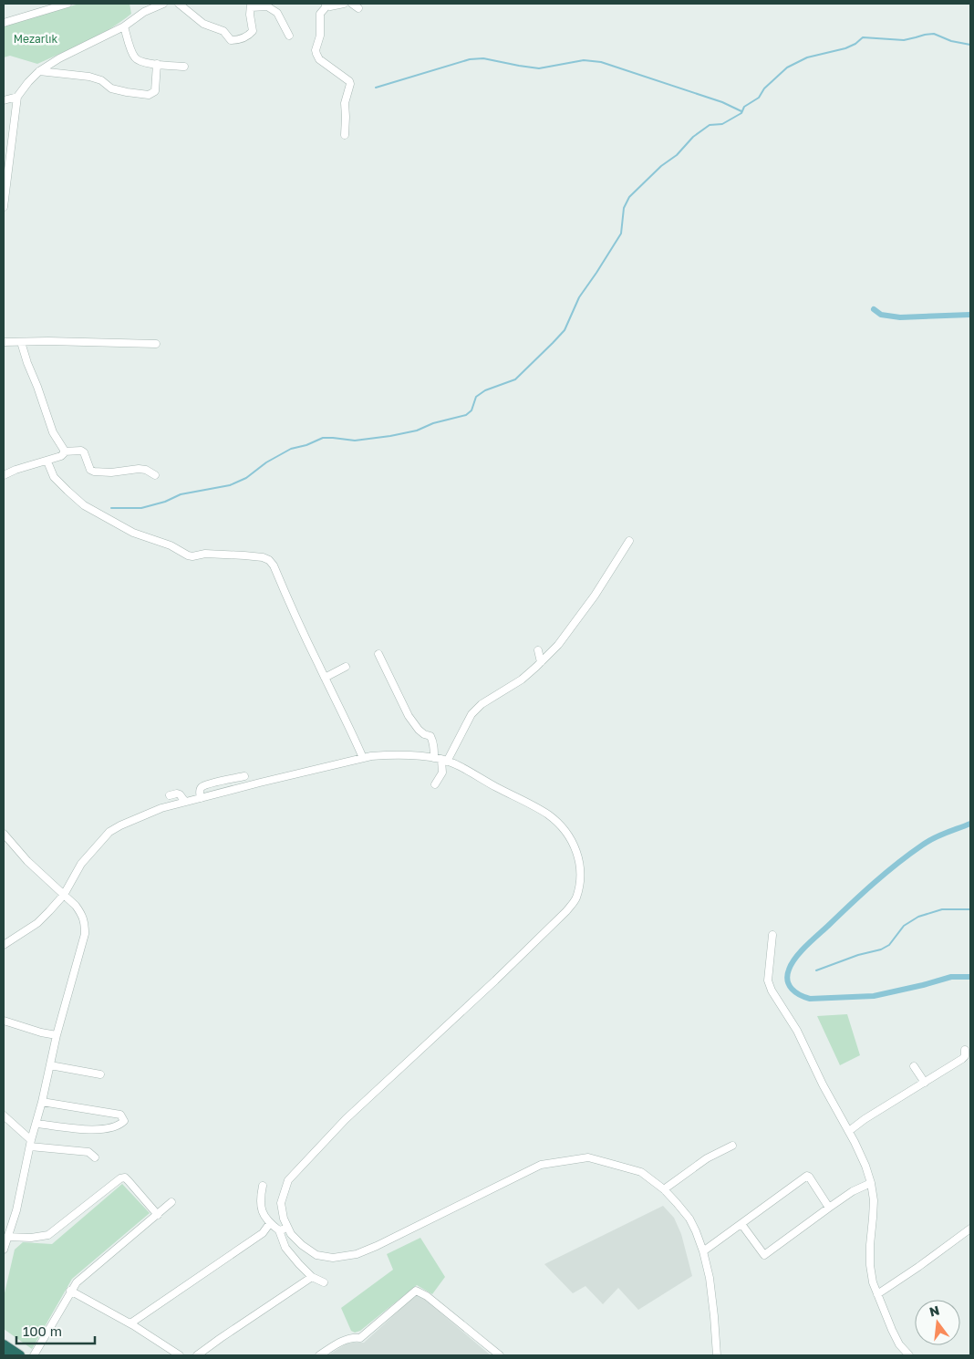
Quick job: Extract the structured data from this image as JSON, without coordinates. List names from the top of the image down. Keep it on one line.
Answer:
{"parks":["Mezarlık"],"scale_bar":"100 m","north":"top"}
